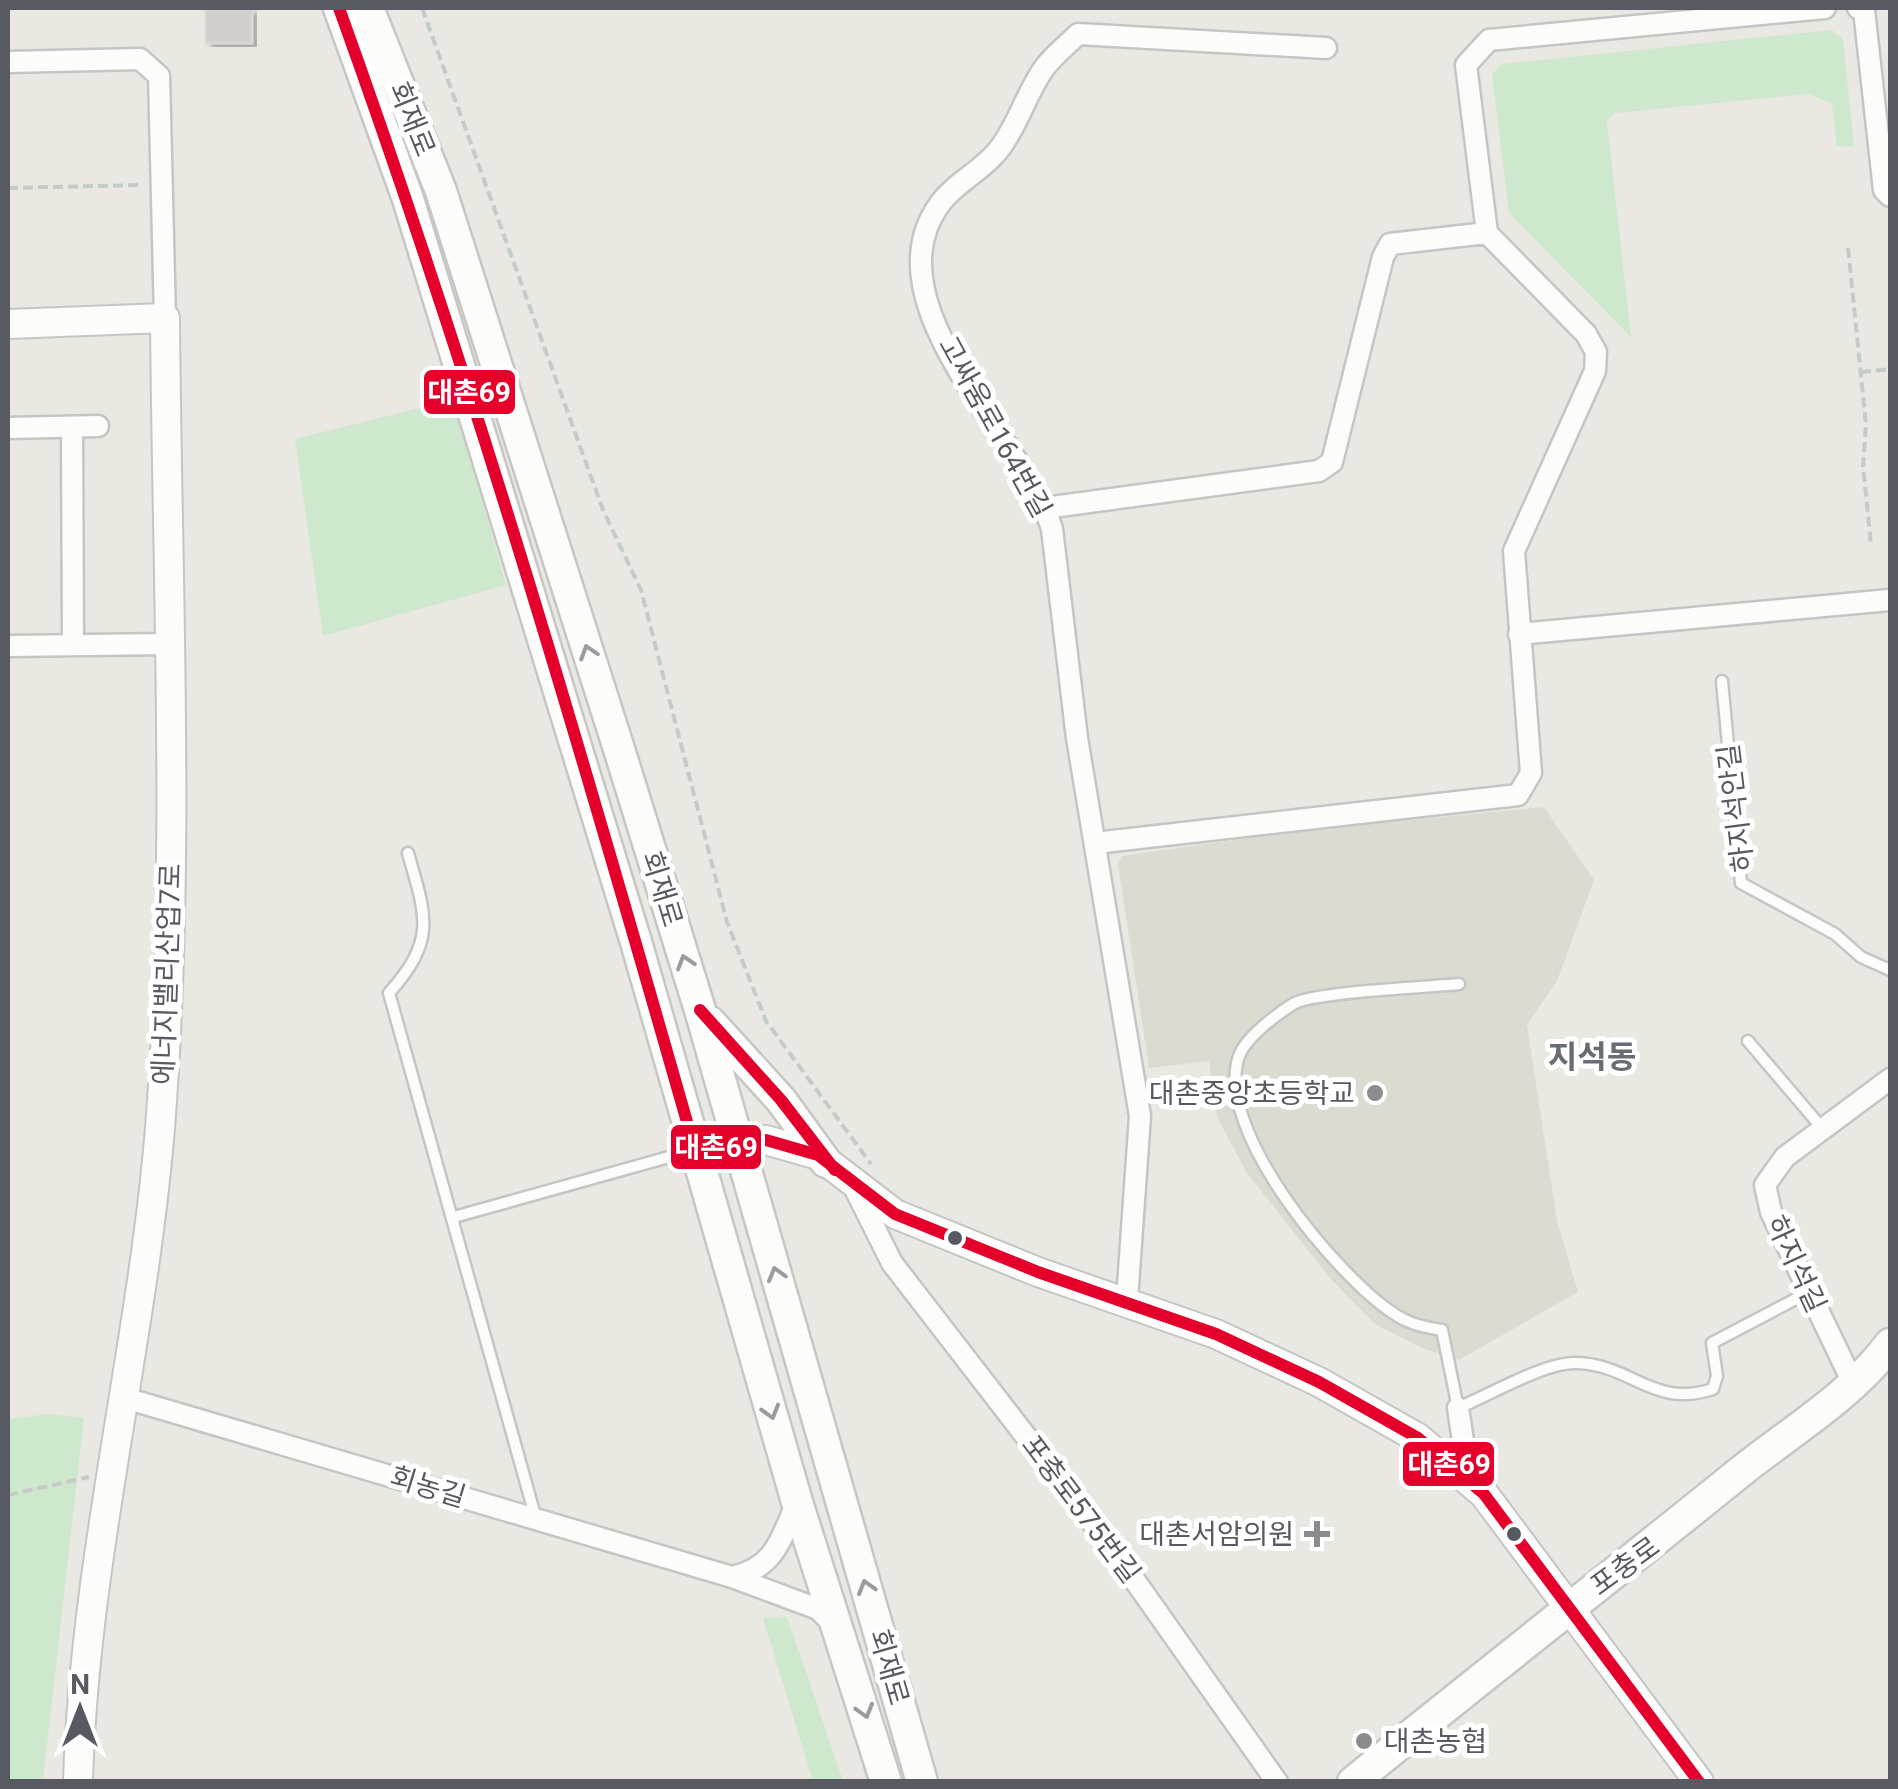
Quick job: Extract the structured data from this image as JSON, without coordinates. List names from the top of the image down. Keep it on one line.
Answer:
{"streets":{"main road":["회재로","포충로"],"street":["고싸움로164번길","에너지밸리산업7로","하지석길","회농길","포충로575번길"],"lane":["하지석안길"]},"crossings":[["회재로","회농길"],["에너지밸리산업7로","회농길"],["하지석길","포충로"]],"districts":["지석동"],"places":{"other":["대촌중앙초등학교","대촌농협"],"health":["대촌서암의원"]},"lines":["transit line 대촌69"],"north":"top"}
